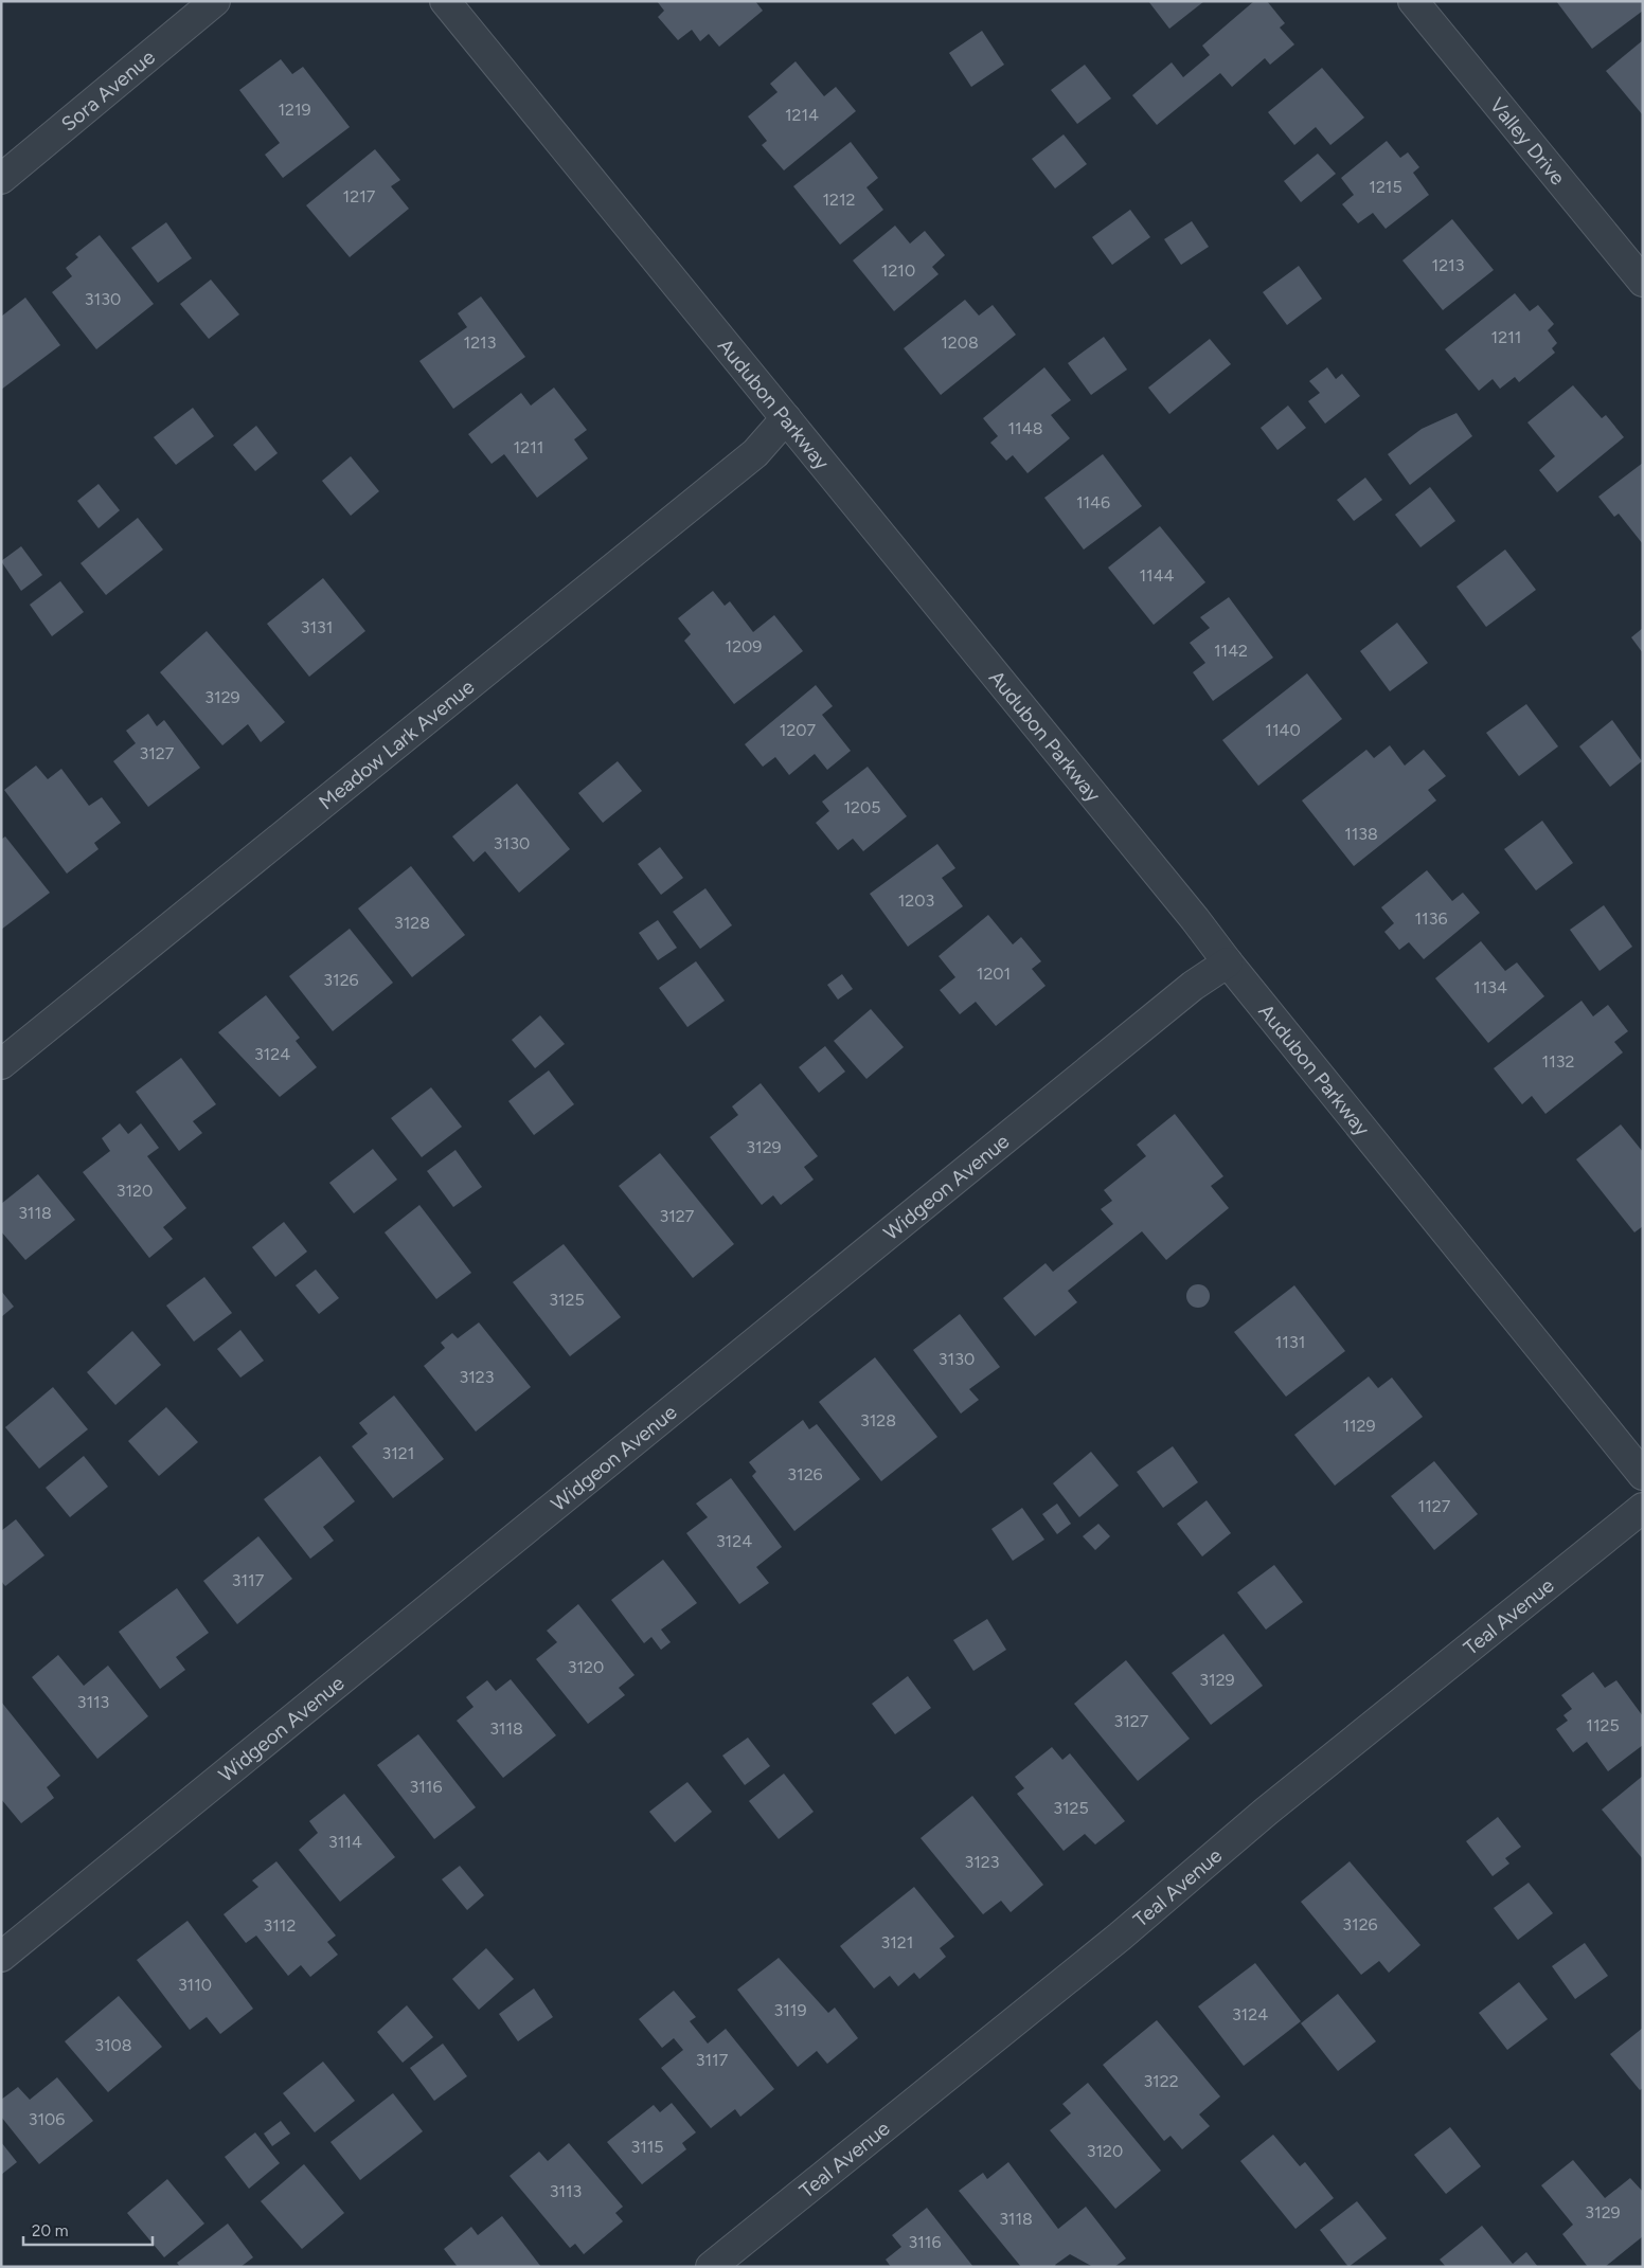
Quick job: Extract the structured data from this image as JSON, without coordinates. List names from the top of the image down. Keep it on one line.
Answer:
{"streets":{"street":["Sora Avenue","Valley Drive","Audubon Parkway","Meadow Lark Avenue","Widgeon Avenue","Teal Avenue"]},"crossings":[["Audubon Parkway","Meadow Lark Avenue"],["Audubon Parkway","Widgeon Avenue"]],"house_numbers":["1219","1214","1215","1217","1212","1213","1210","3130","1211","1213","1208","1148","1211","1146","1144","3131","1209","1142","3129","1207","1140","3127","1205","1138","3130","1203","1136","3128","1201","3126","1134","3124","1132","3129","3120","3118","3127","3125","1131","3130","3123","3128","1129","3121","3126","1127","3124","3117","3120","3129","3113","3127","1125","3118","3116","3125","3114","3123","3126","3112","3121","3110","3119","3124","3108","3117","3122","3106","3115","3120","3113","3129","3118","3116"],"scale_bar":"20 m"}
